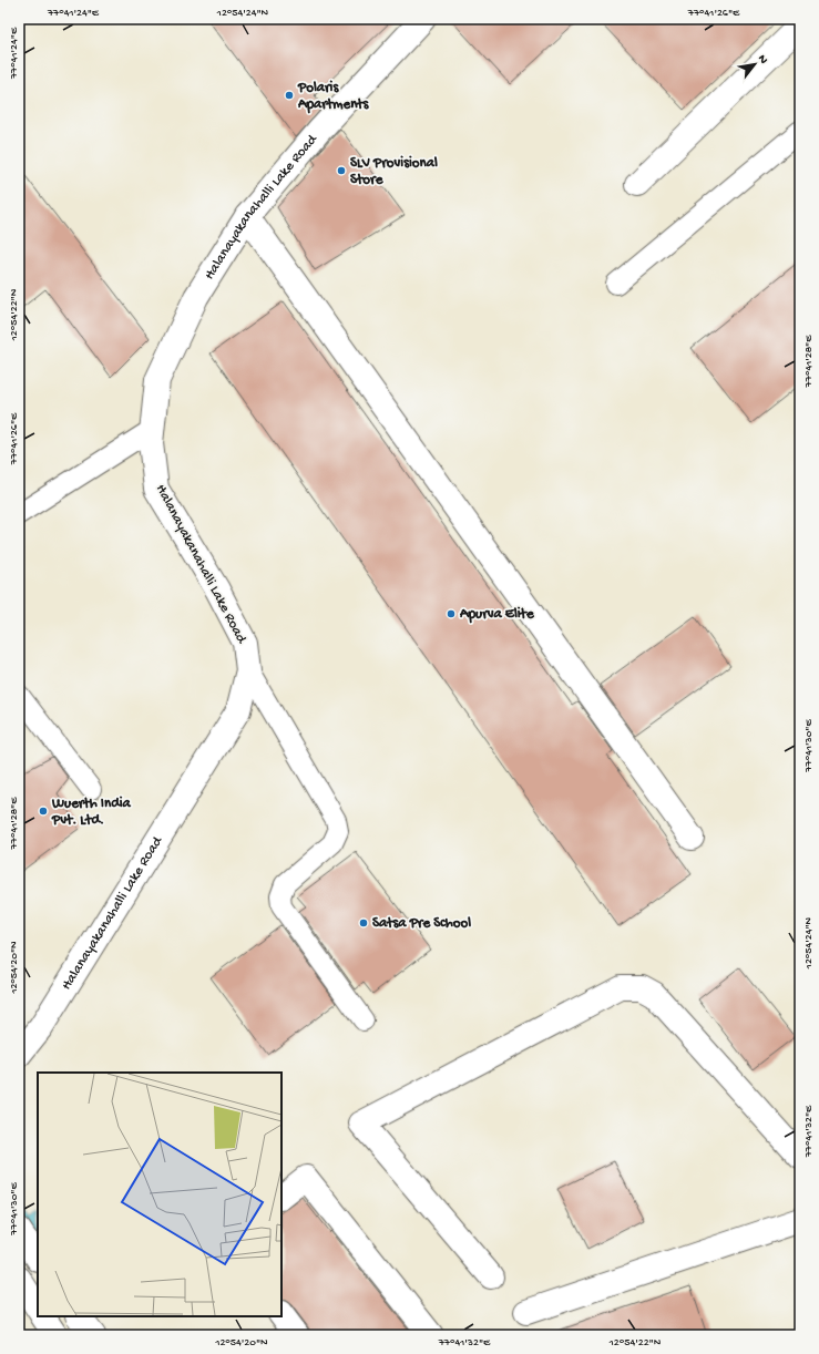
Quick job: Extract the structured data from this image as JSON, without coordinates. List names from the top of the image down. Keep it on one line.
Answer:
{"streets":{"street":["Halanayakanahalli Lake Road"]},"places":["Polaris Apartments","SLV Provisional Store","Apurva Elite","Wuerth India Pvt. Ltd.","Satsa Pre School"],"north":"top right","coordinates":["77°41'24\"E","12°54'24\"N","77°41'26\"E","12°54'22\"N","77°41'28\"E","77°41'30\"E","12°54'20\"N","77°41'32\"E"]}
